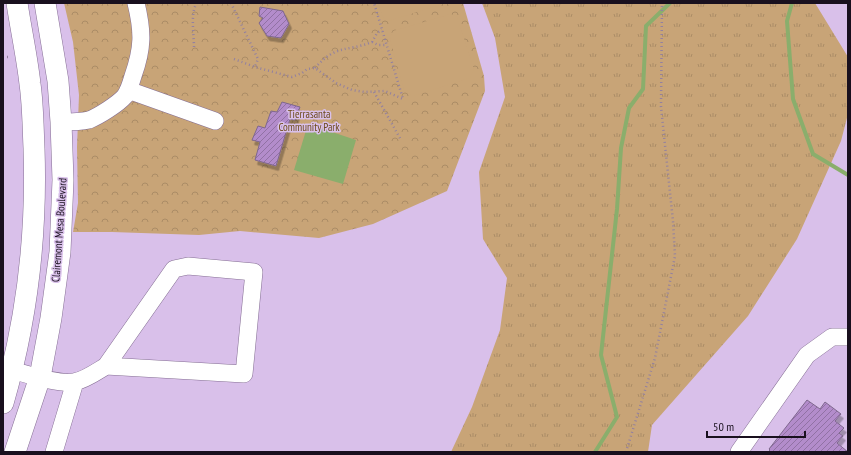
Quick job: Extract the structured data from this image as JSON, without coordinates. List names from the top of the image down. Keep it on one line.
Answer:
{"streets":{"main road":["Clairemont Mesa Boulevard"]},"parks":["Tierrasanta Community Park"],"scale_bar":"50 m"}
